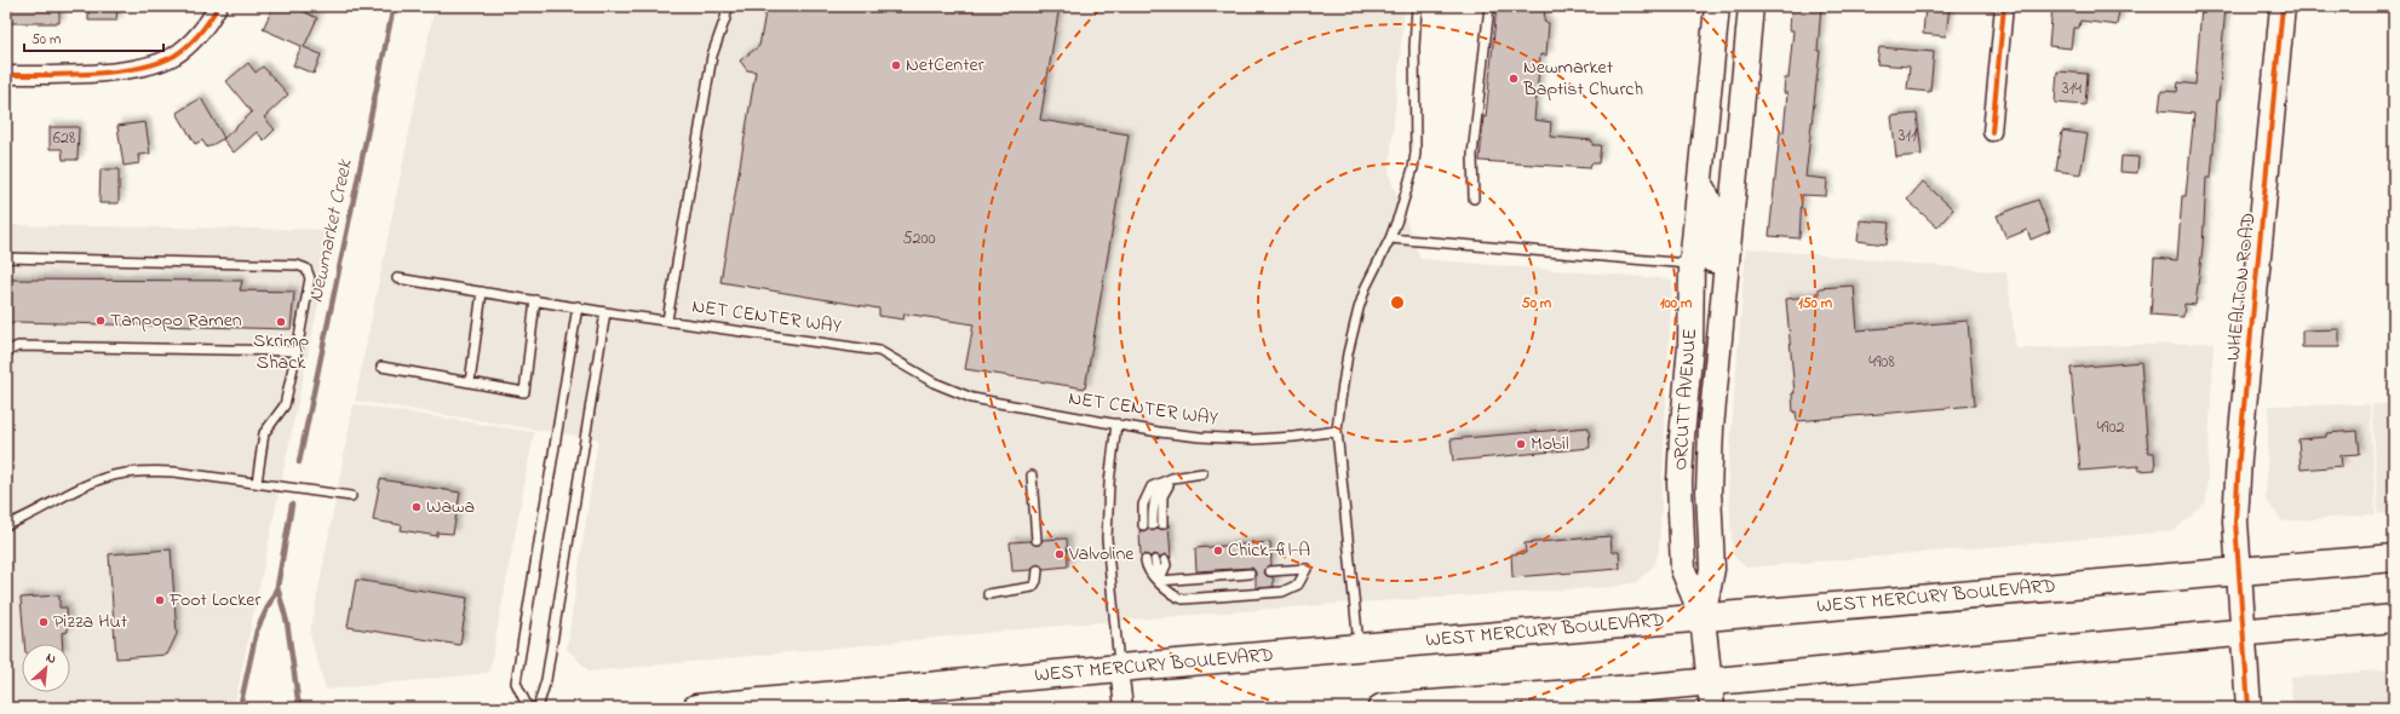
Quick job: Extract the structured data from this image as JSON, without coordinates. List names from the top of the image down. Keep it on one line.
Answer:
{"streets":{"highway":["WEST MERCURY BOULEVARD"],"main road":["WHEALTON ROAD","ORCUTT AVENUE"],"lane":["NET CENTER WAY"]},"crossings":[["WHEALTON ROAD","WEST MERCURY BOULEVARD"],["ORCUTT AVENUE","WEST MERCURY BOULEVARD"]],"water":["Newmarket Creek"],"places":["NetCenter","Newmarket Baptist Church","Tanpopo Ramen","Skrimp Shack","Mobil","Wawa","Chick-fil-A","Valvoline","Foot Locker","Pizza Hut"],"house_numbers":["314","311","628","5200","4908","4902"],"scale_bar":"50 m","north":"top right","rings":["50 m","100 m","150 m"]}
